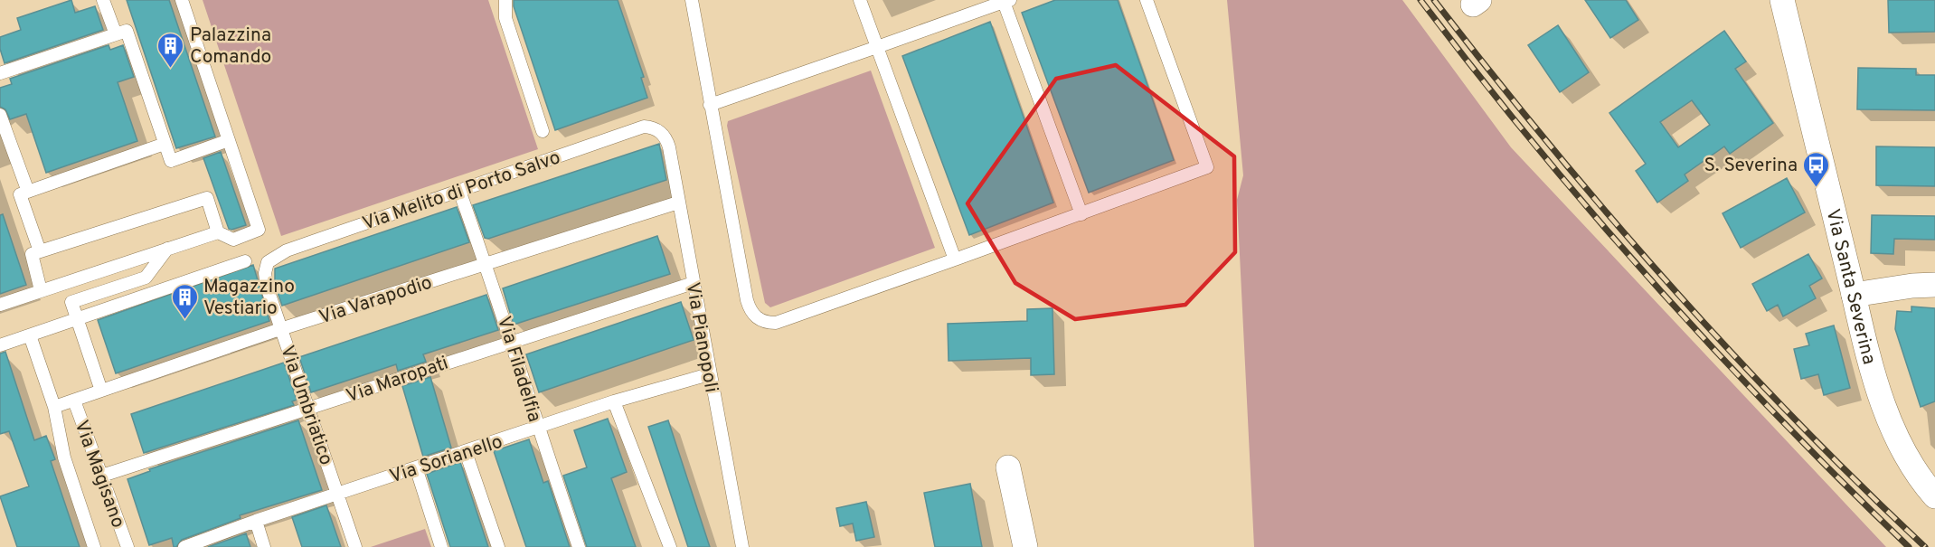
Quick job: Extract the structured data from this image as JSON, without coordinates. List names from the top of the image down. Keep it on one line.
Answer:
{"streets":{"street":["Via Santa Severina"],"lane":["Via Melito di Porto Salvo","Via Varapodio","Via Pianopoli","Via Filadelfia","Via Maropati","Via Umbriatico","Via Sorianello","Via Magisano"]},"crossings":[["Via Melito di Porto Salvo","Via Pianopoli"],["Via Melito di Porto Salvo","Via Filadelfia"],["Via Melito di Porto Salvo","Via Umbriatico"],["Via Varapodio","Via Pianopoli"],["Via Varapodio","Via Filadelfia"],["Via Varapodio","Via Umbriatico"],["Via Varapodio","Via Magisano"],["Via Pianopoli","Via Maropati"],["Via Pianopoli","Via Sorianello"],["Via Filadelfia","Via Maropati"],["Via Filadelfia","Via Sorianello"],["Via Maropati","Via Umbriatico"],["Via Maropati","Via Magisano"],["Via Umbriatico","Via Sorianello"]],"places":{"building":["Palazzina Comando","Magazzino Vestiario"],"bus stop":["S. Severina"]}}
